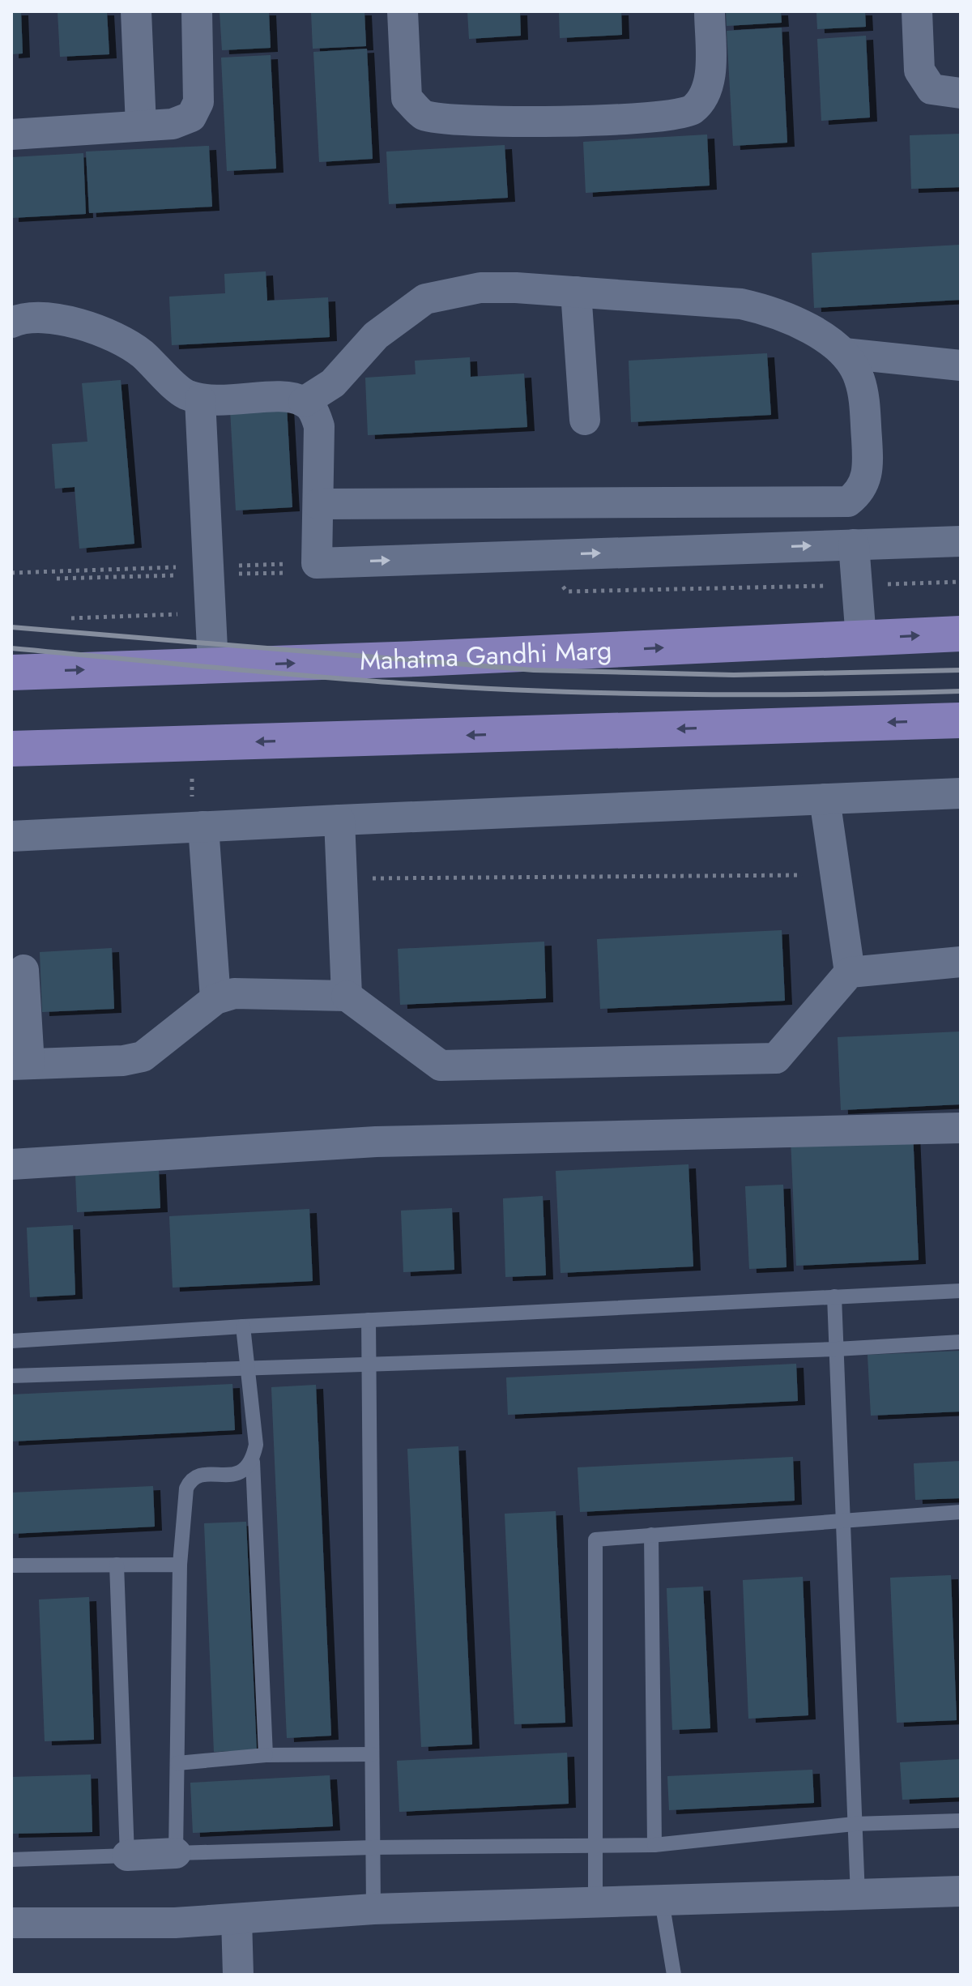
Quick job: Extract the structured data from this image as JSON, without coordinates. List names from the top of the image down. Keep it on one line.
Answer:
{"streets":{"main road":["Mahatma Gandhi Marg"]}}
